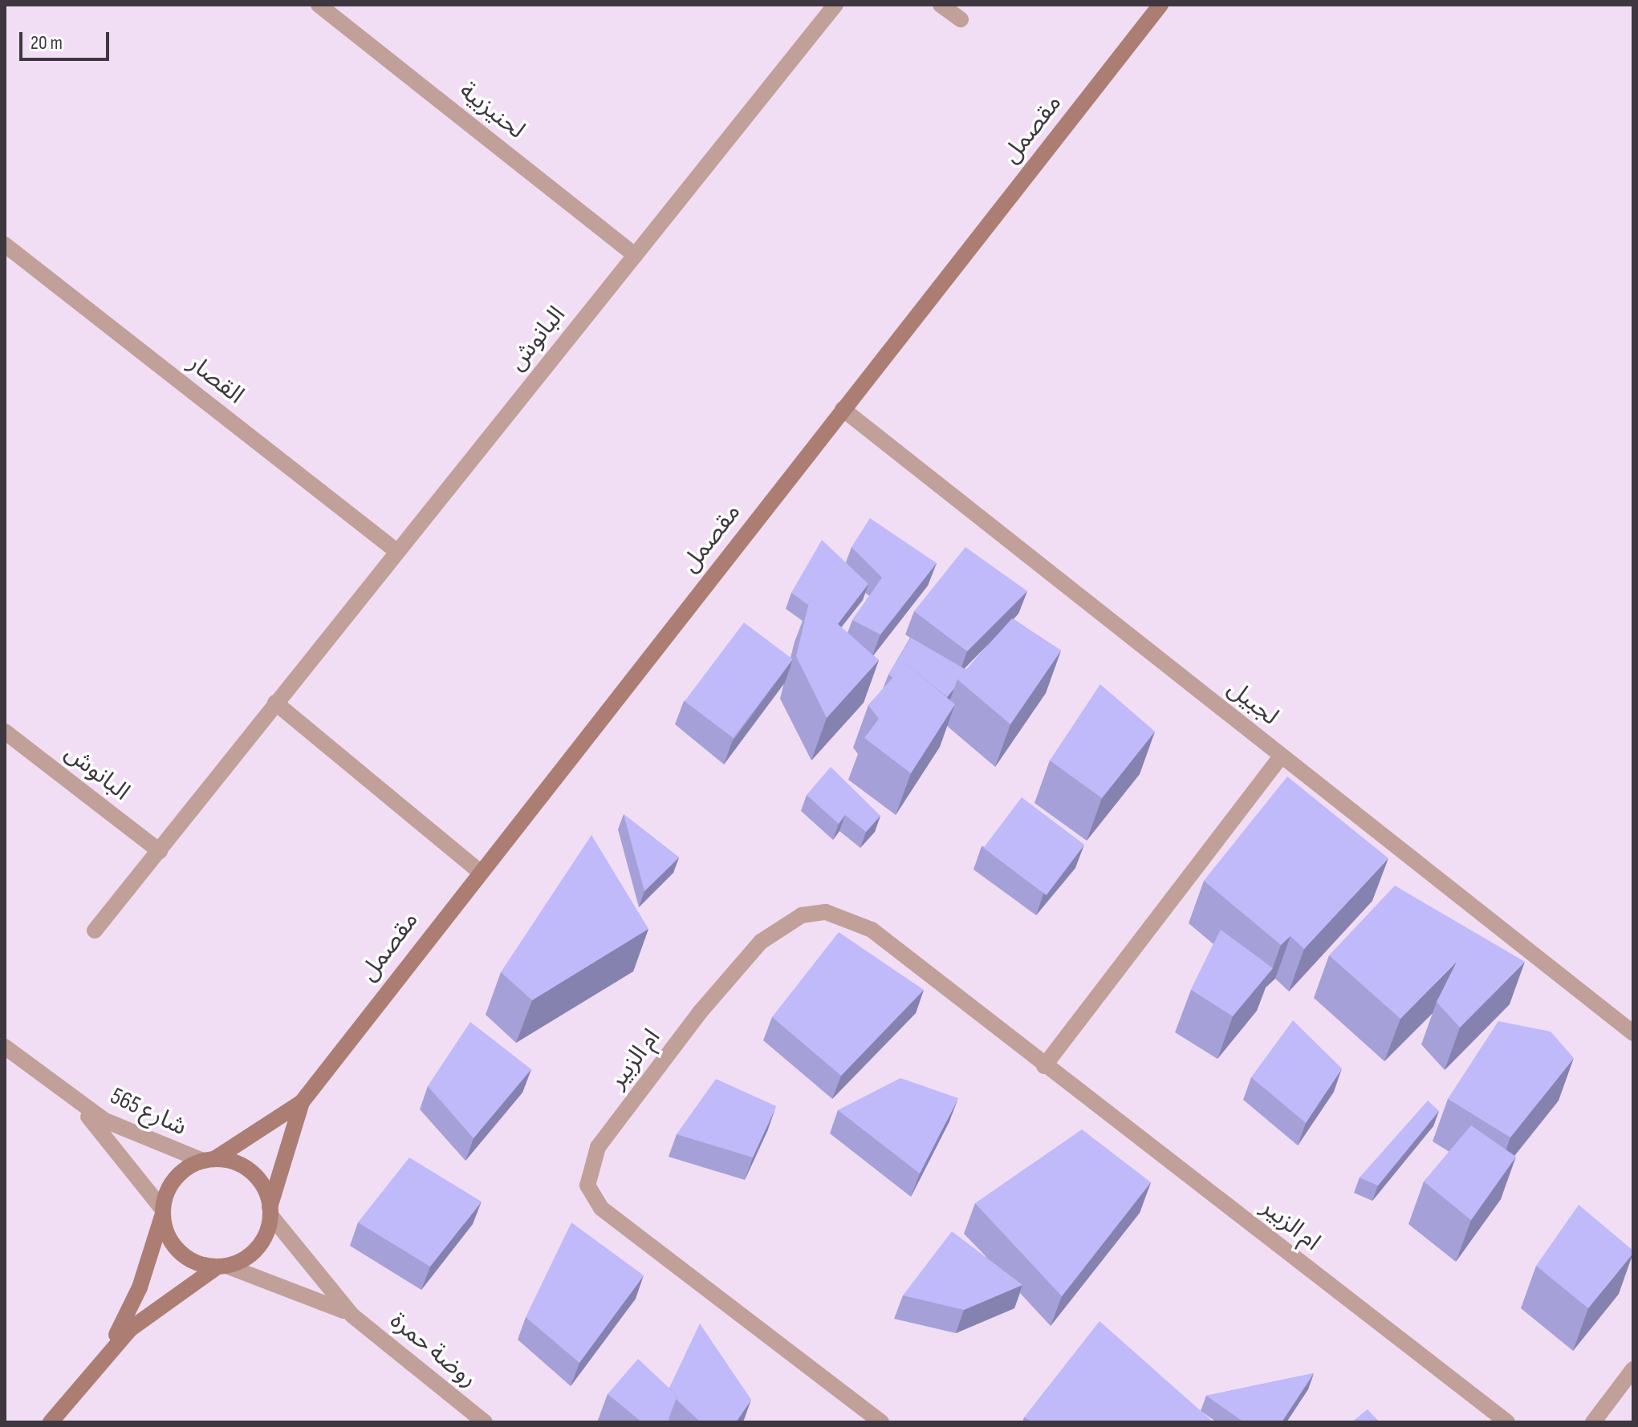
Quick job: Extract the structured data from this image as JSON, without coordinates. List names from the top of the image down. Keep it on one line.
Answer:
{"streets":{"street":["لحنيزبية","مقصمل","البانوش","القصار","لجبيل","ام الزبير","شارع 565","روضة حمرة"]},"crossings":[["لحنيزبية","البانوش"],["مقصمل","لجبيل"],["مقصمل","شارع 565"],["مقصمل","روضة حمرة"],["البانوش","القصار"],["شارع 565","روضة حمرة"]],"scale_bar":"20 m"}
